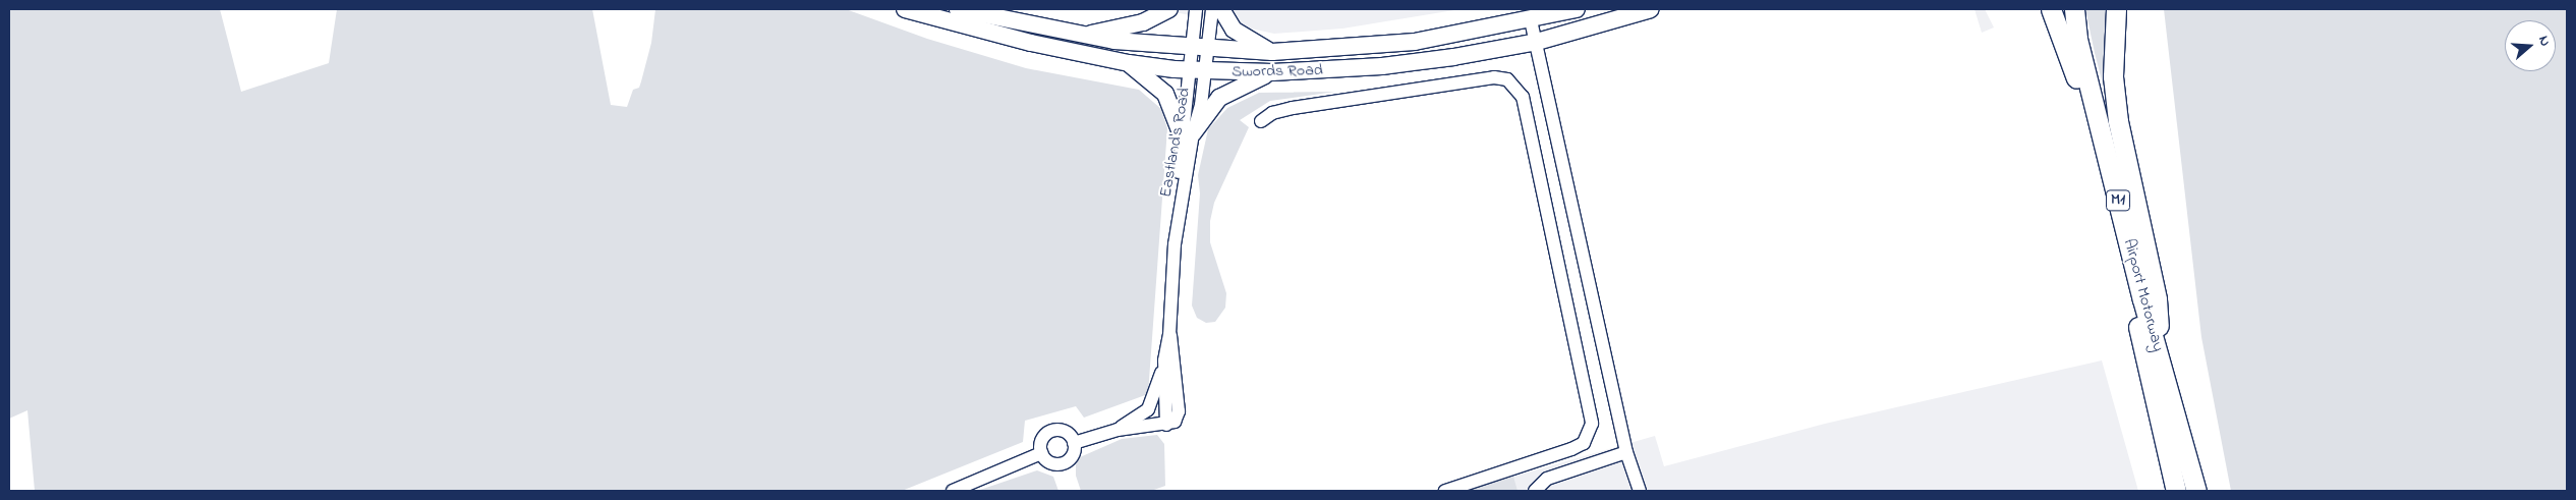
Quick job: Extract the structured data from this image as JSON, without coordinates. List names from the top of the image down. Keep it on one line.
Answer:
{"streets":{"highway":["M1","Airport Motorway"],"main road":["Swords Road"],"street":["Eastland's Road"]},"crossings":[["Swords Road","Eastland's Road"],["M1","Airport Motorway"]],"north":"right"}
